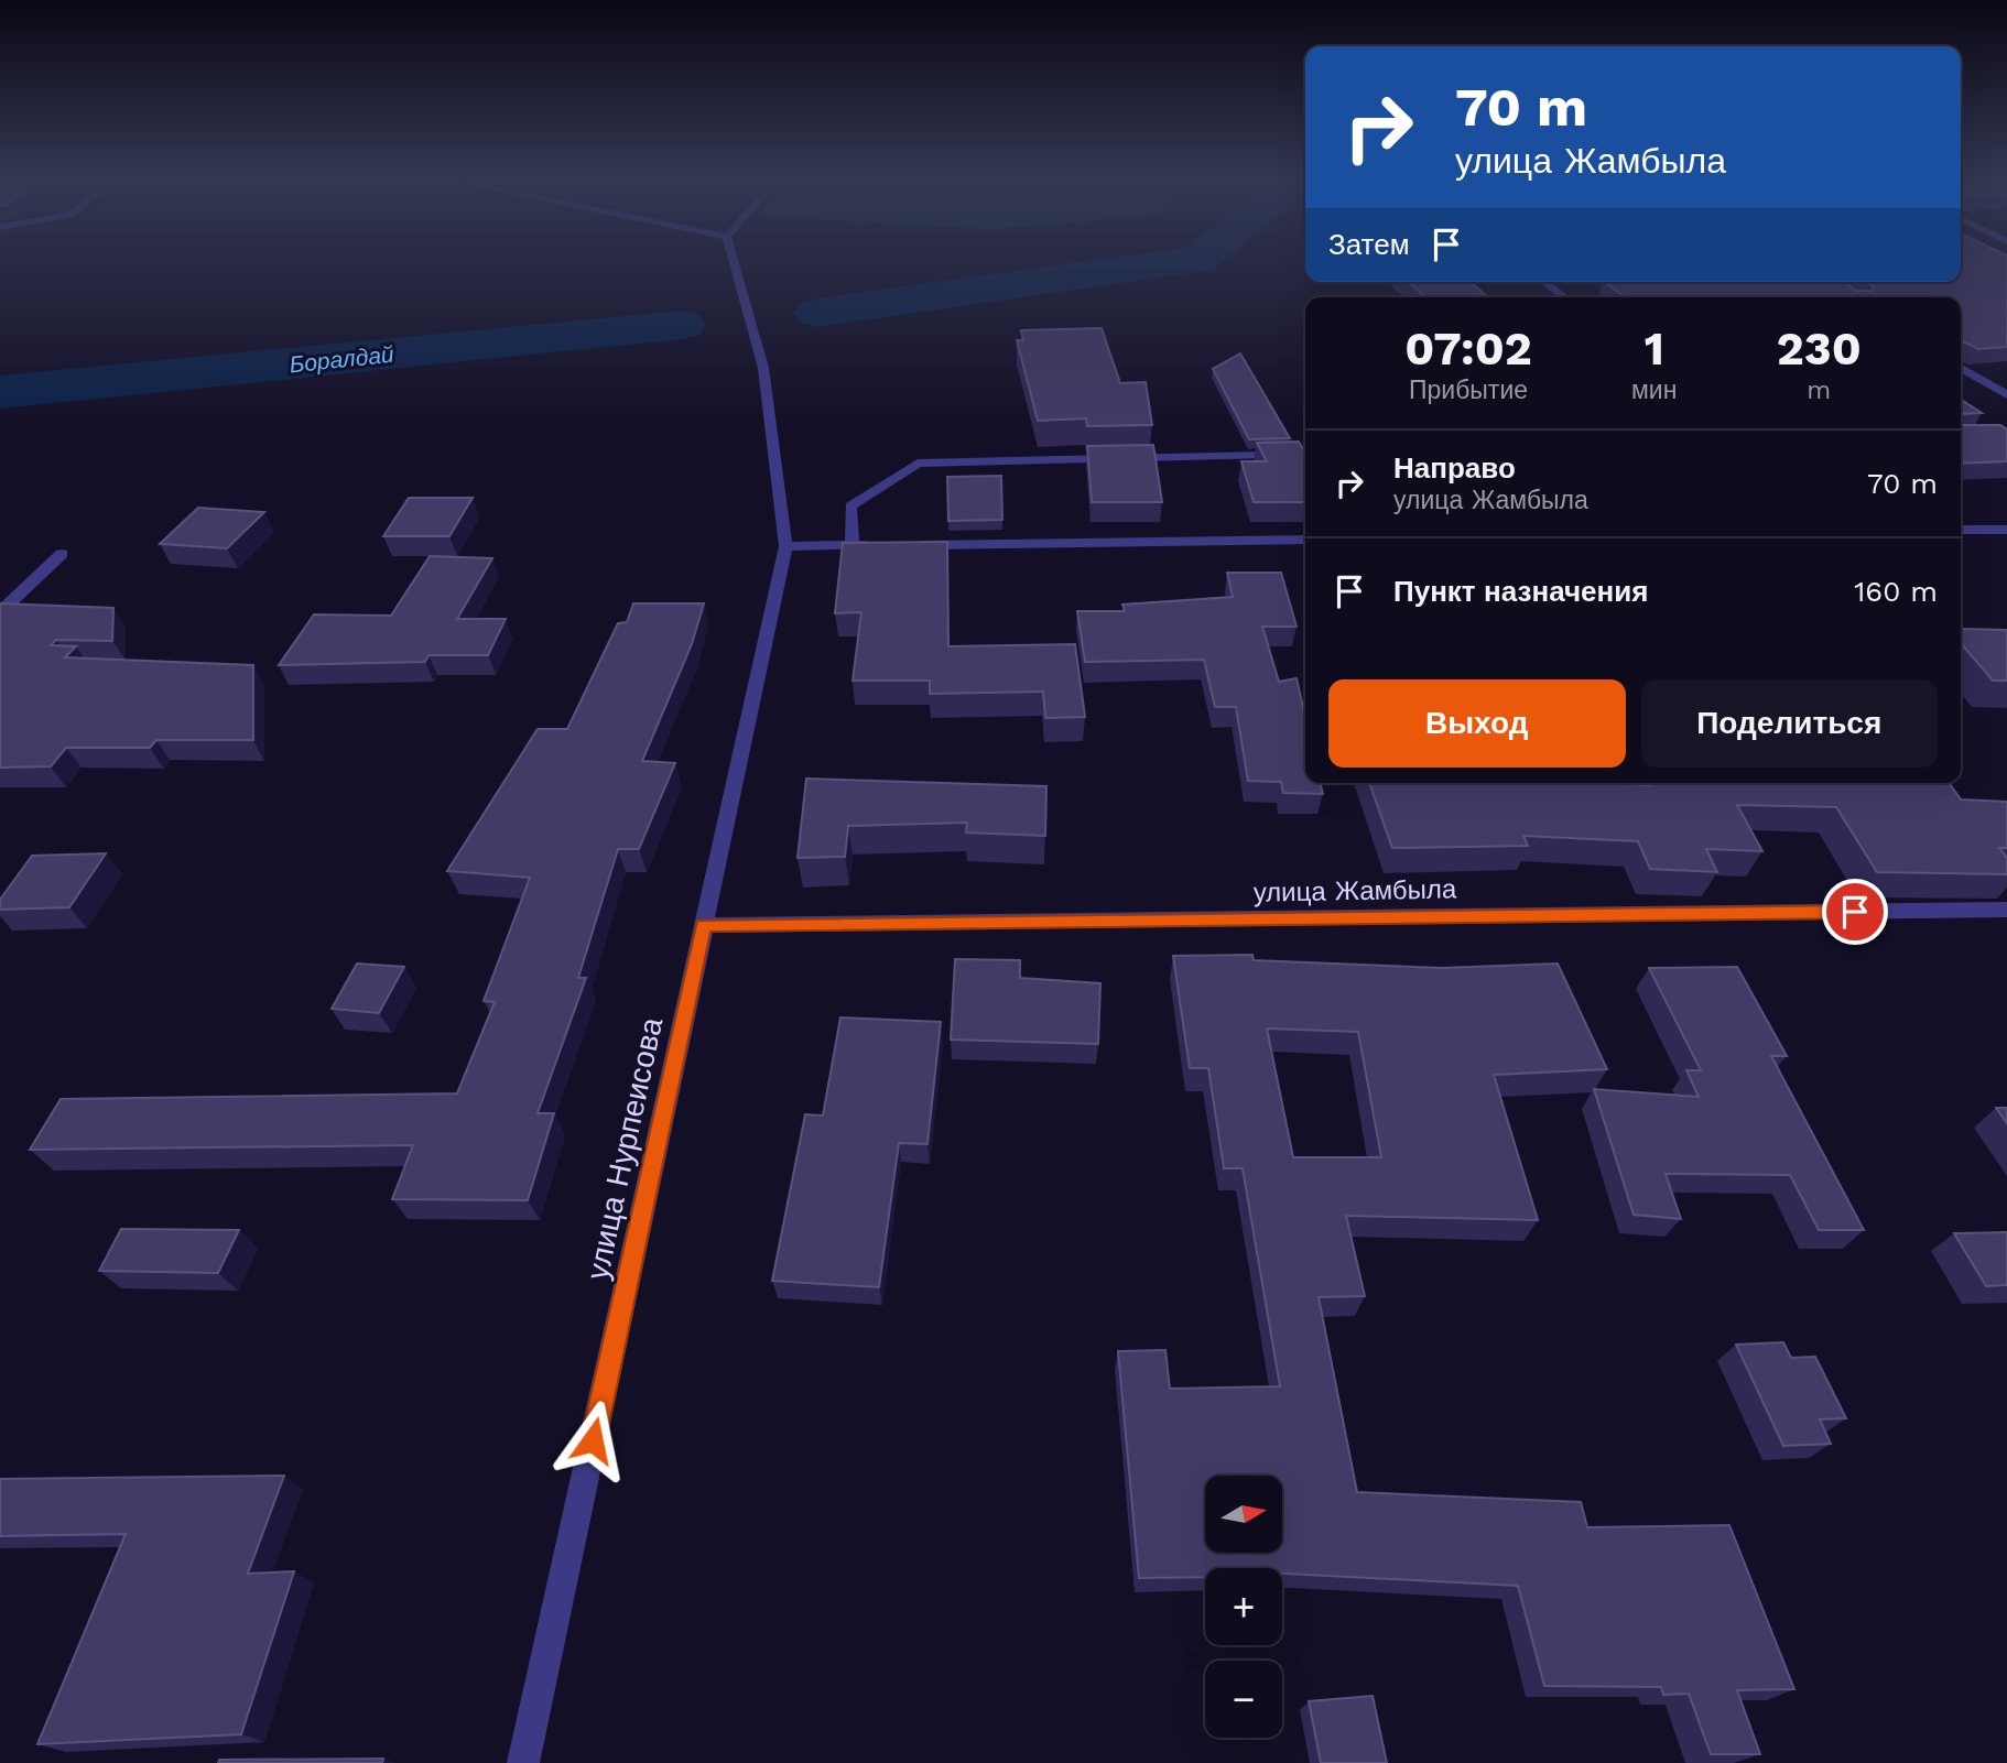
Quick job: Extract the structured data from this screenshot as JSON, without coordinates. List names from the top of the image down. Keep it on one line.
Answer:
{"streets":{"street":["улица Жамбыла","улица Нурпеисова"]},"crossings":[["улица Жамбыла","улица Нурпеисова"]],"water":["Боралдай"],"north":"right","page":{"turn":["70 m","улица Жамбыла"],"then":"Затем","eta":["07:02","Прибытие","1","мин","230","m"],"list":[{"name":"Направо","note":"улица Жамбыла","value":"70 m"},{"name":"Пункт назначения","value":"160 m"}],"buttons":["Выход","Поделиться"],"map_buttons":["+","−"]}}
